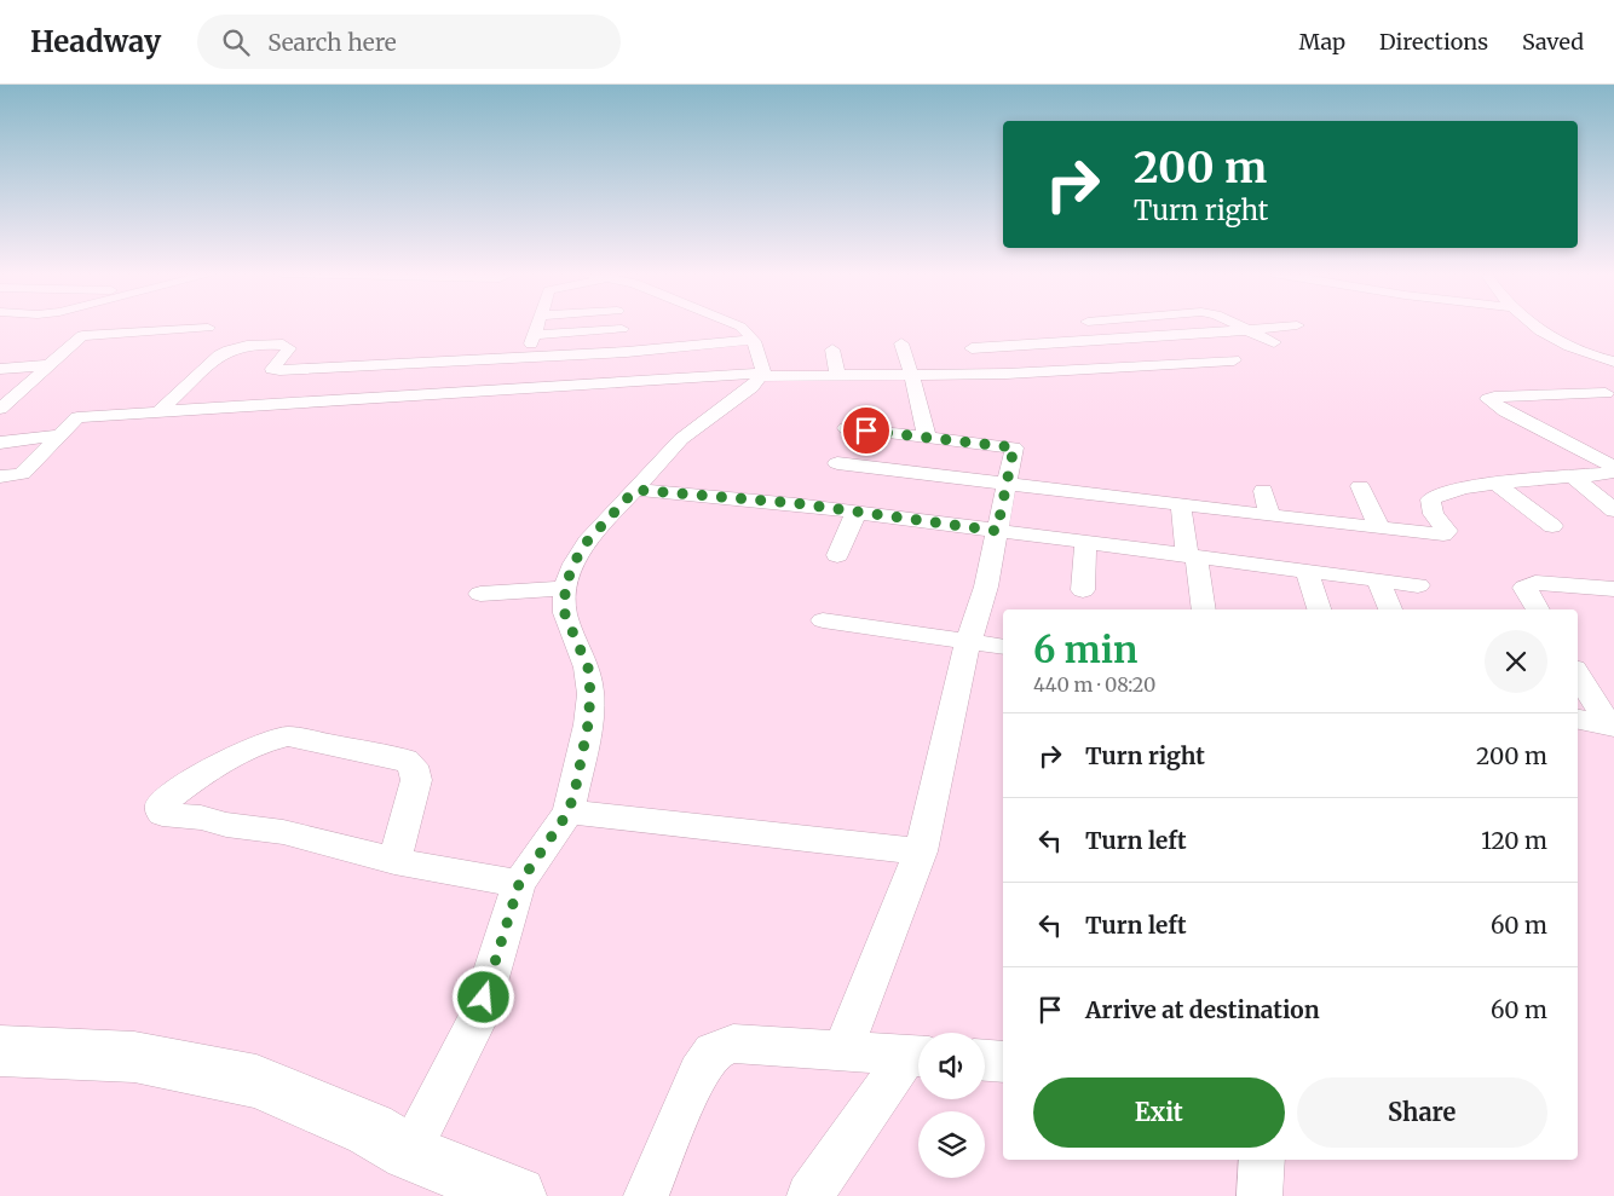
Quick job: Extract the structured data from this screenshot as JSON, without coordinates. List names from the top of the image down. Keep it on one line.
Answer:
{"page":{"header":"Headway","search":"Search here","nav":["Map","Directions","Saved"],"turn":["200 m","Turn right"],"heading":["6 min","440 m · 08:20"],"list":[{"name":"Turn right","value":"200 m"},{"name":"Turn left","value":"120 m"},{"name":"Turn left","value":"60 m"},{"name":"Arrive at destination","value":"60 m"}],"buttons":["Exit","Share"]}}
